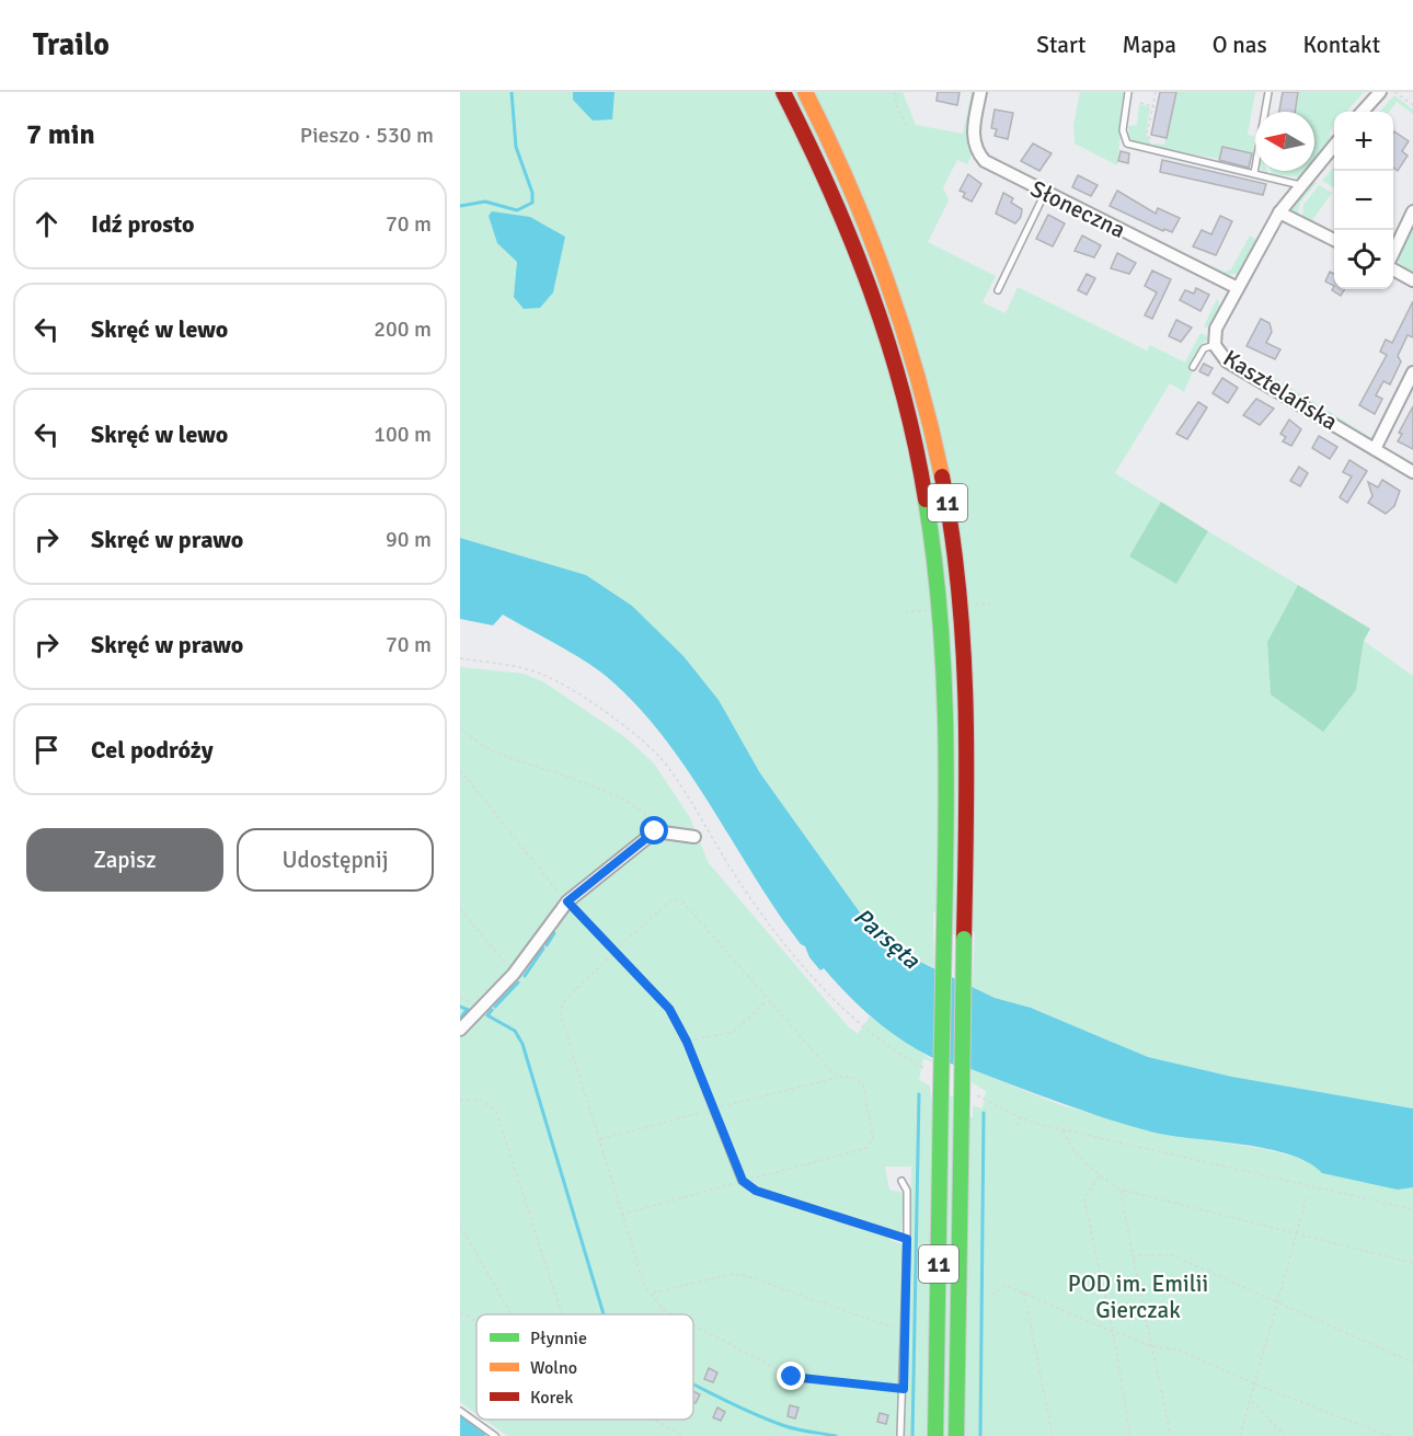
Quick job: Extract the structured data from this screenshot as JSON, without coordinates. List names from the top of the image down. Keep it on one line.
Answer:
{"streets":{"main road":["11"],"street":["Słoneczna","Kasztelańska"]},"crossings":[["Słoneczna","Kasztelańska"]],"water":["Parsęta"],"parks":["POD im. Emilii Gierczak"],"legend":["Płynnie","Wolno","Korek"],"north":"left","page":{"header":"Trailo","nav":["Start","Mapa","O nas","Kontakt"],"heading":["7 min","Pieszo · 530 m"],"map_buttons":["+","−"],"list":[["Idź prosto","70 m"],["Skręć w lewo","200 m"],["Skręć w lewo","100 m"],["Skręć w prawo","90 m"],["Skręć w prawo","70 m"],"Cel podróży"],"buttons":["Zapisz","Udostępnij"]}}
